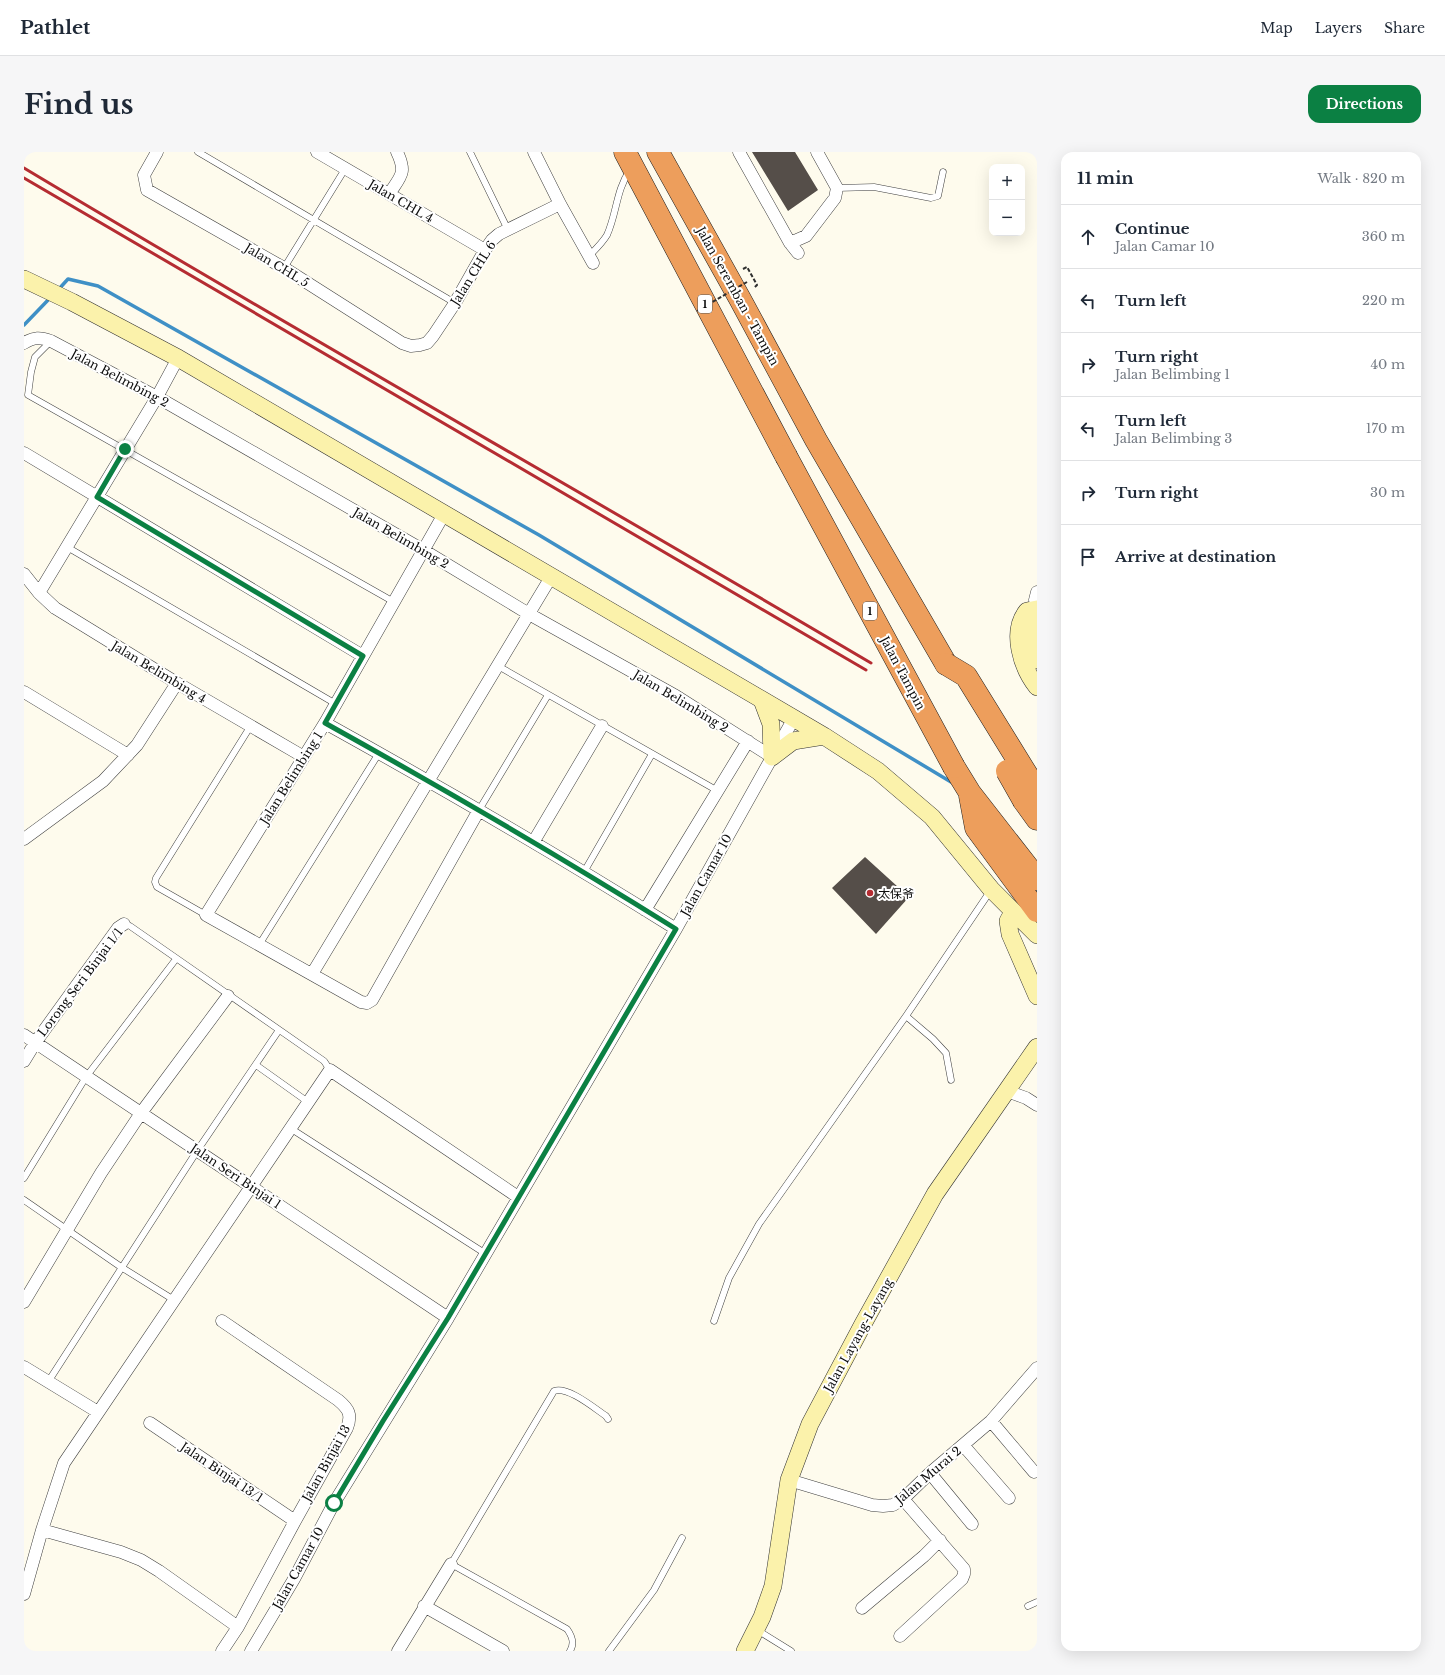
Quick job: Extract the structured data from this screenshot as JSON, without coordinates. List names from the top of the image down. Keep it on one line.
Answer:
{"streets":{"highway":["Jalan Seremban - Tampin","1","Jalan Tampin"],"main road":["Jalan Layang-Layang"],"street":["Jalan CHL 4","Jalan CHL 5","Jalan CHL 6","Jalan Belimbing 2","Jalan Belimbing 4","Jalan Belimbing 1","Jalan Camar 10","Lorong Seri Binjai 1/1","Jalan Seri Binjai 1","Jalan Binjai 13","Jalan Binjai 13/1","Jalan Murai 2"]},"crossings":[["Jalan CHL 4","Jalan CHL 6"],["Jalan CHL 5","Jalan CHL 6"],["Jalan Belimbing 2","Jalan Belimbing 1"],["Jalan Belimbing 2","Jalan Camar 10"],["Jalan Belimbing 4","Jalan Belimbing 1"],["Jalan Camar 10","Jalan Seri Binjai 1"],["Lorong Seri Binjai 1/1","Jalan Seri Binjai 1"],["Jalan Layang-Layang","Jalan Murai 2"],["Jalan Binjai 13","Jalan Binjai 13/1"]],"places":["太保爷"],"page":{"header":"Pathlet","nav":["Map","Layers","Share"],"buttons":"Directions","title":"Find us","heading":["11 min","Walk · 820 m"],"map_buttons":["+","−"],"list":[["Continue","Jalan Camar 10","360 m"],["Turn left","220 m"],["Turn right","Jalan Belimbing 1","40 m"],["Turn left","Jalan Belimbing 3","170 m"],["Turn right","30 m"],"Arrive at destination"]}}
